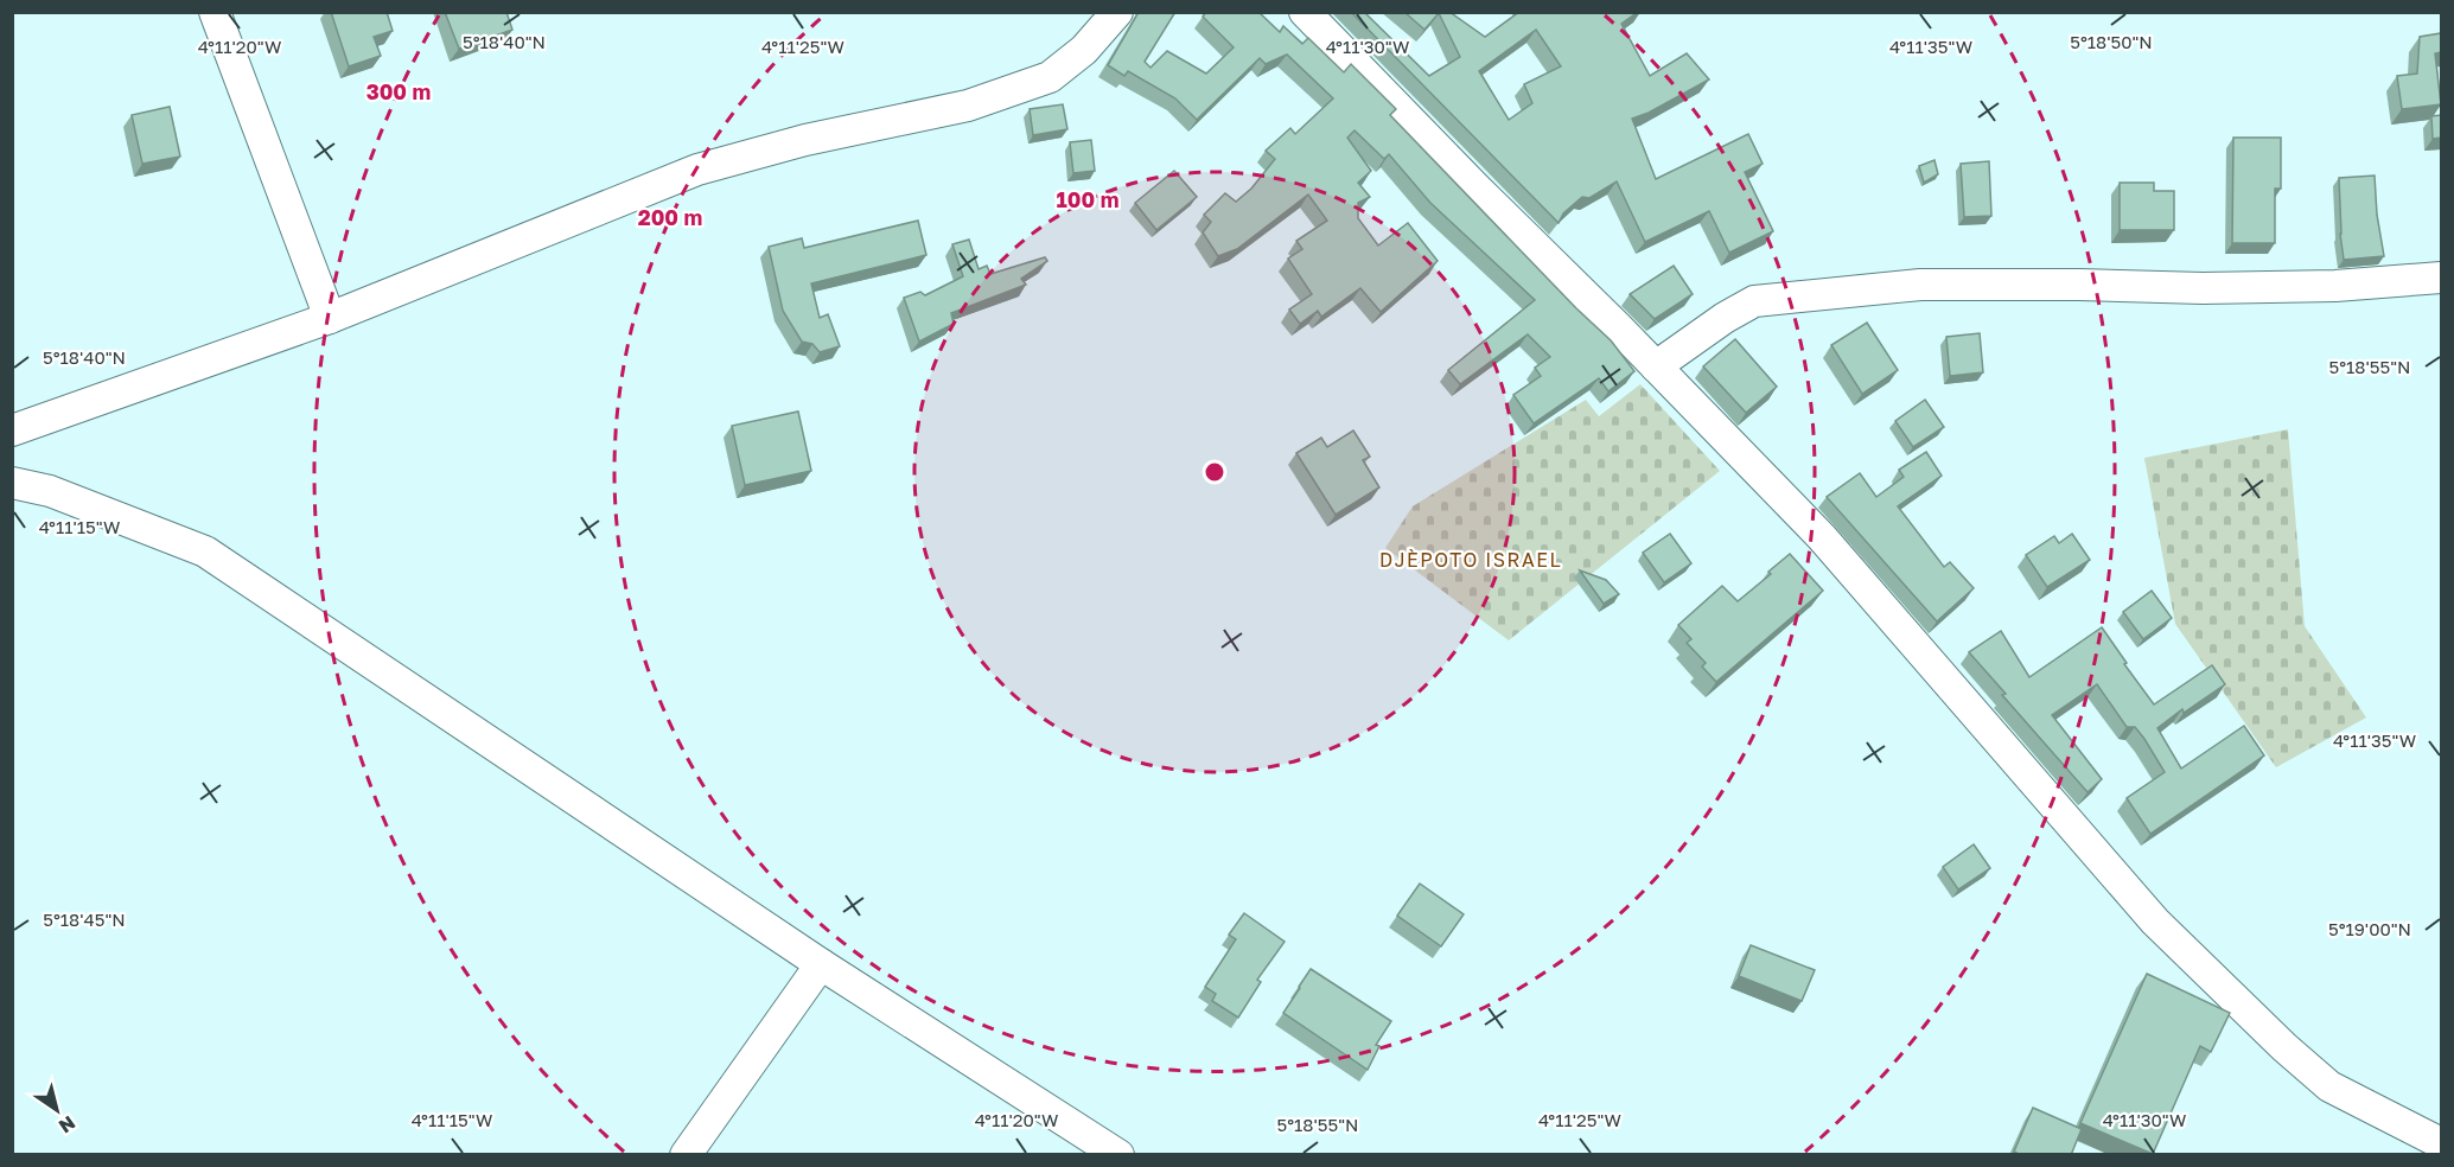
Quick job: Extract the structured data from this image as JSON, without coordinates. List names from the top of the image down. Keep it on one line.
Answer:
{"districts":["DJÈPOTO ISRAEL"],"north":"bottom right","coordinates":["5°18'40\"N","5°18'50\"N","4°11'20\"W","4°11'25\"W","4°11'30\"W","4°11'35\"W","5°18'55\"N","4°11'15\"W","5°18'45\"N","5°19'00\"N"],"rings":["300 m","100 m","200 m"]}
